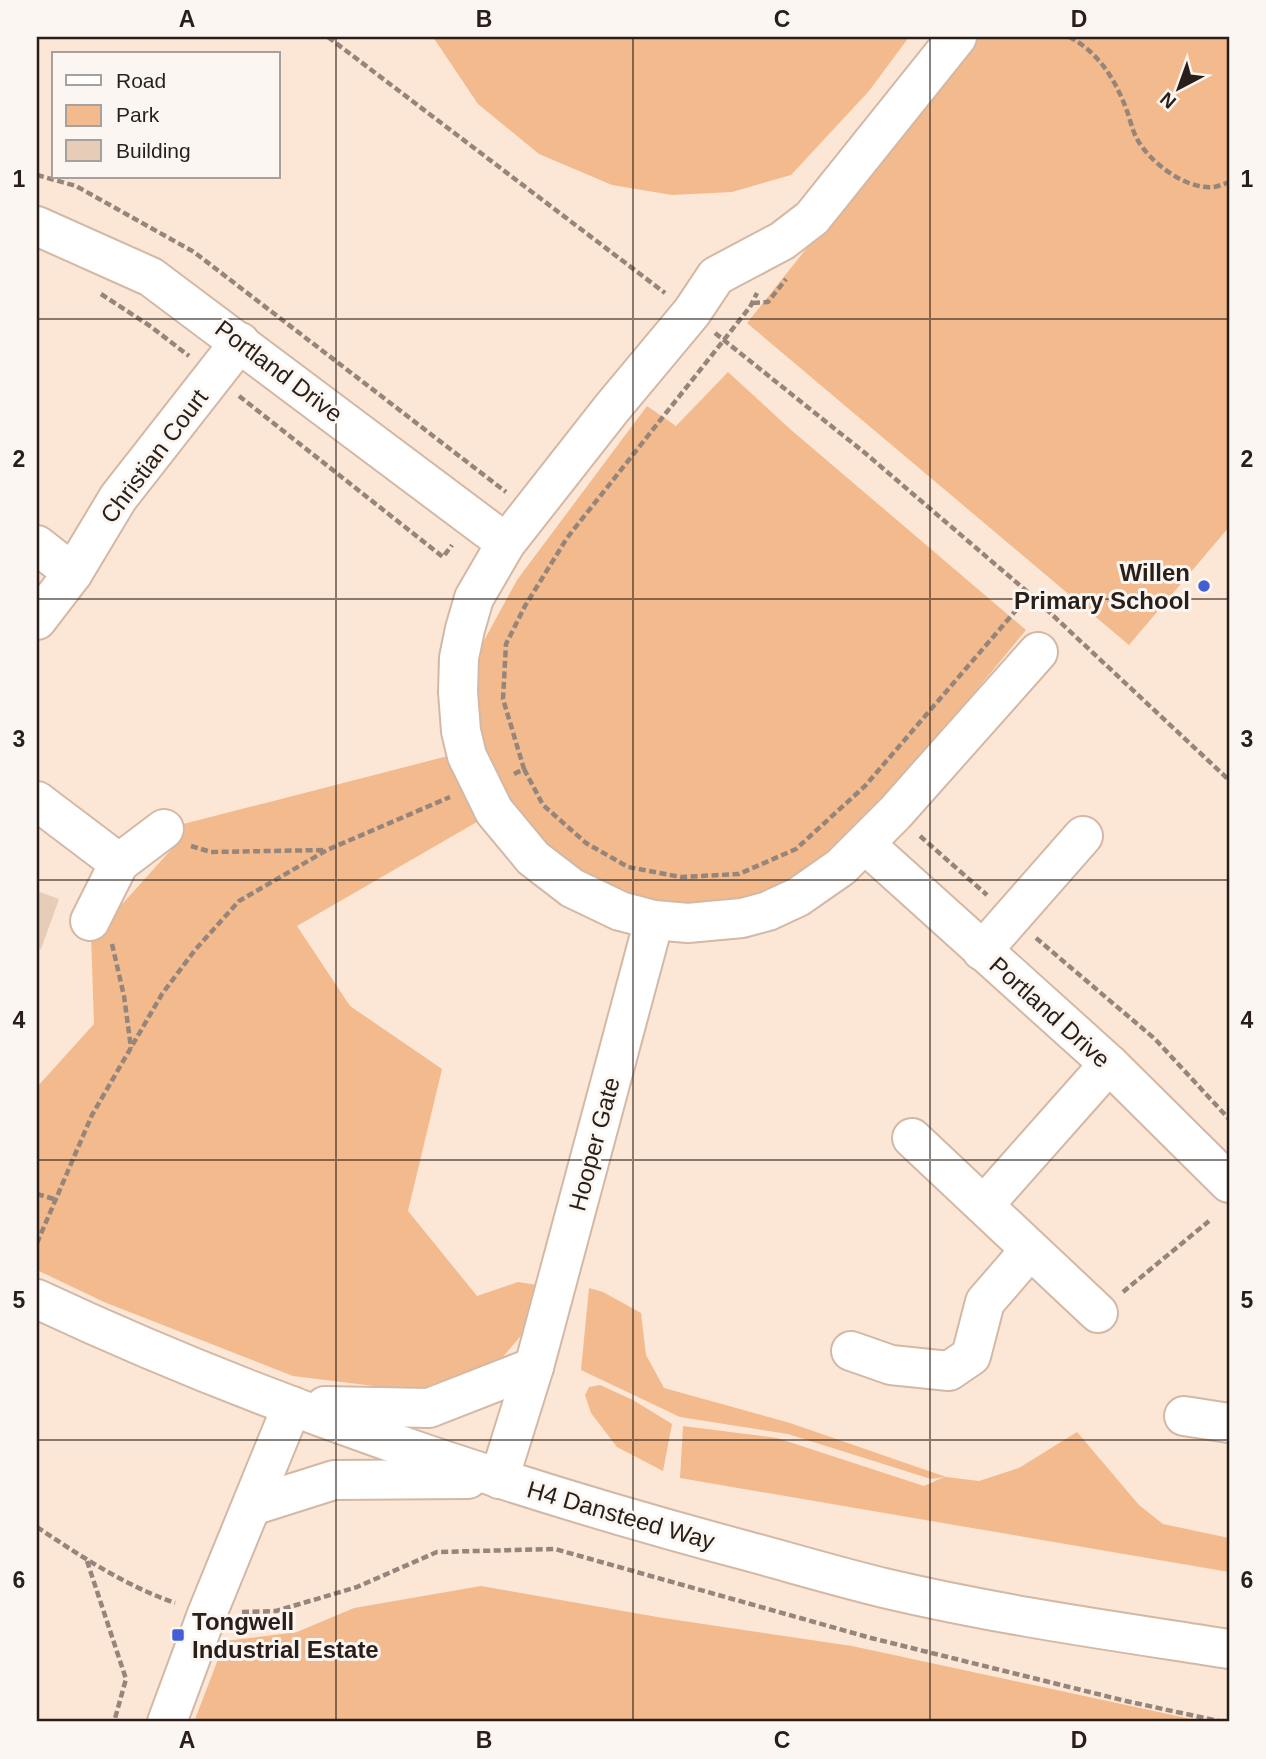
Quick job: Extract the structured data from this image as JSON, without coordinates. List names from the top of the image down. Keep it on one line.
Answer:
{"streets":{"street":["Portland Drive","Christian Court","Hooper Gate","H4 Dansteed Way"]},"crossings":[["Portland Drive","Christian Court"],["Hooper Gate","H4 Dansteed Way"]],"places":{"other":["Willen Primary School"],"transit":["Tongwell Industrial Estate"]},"legend":["Road","Park","Building"],"north":"bottom left","grid":{"columns":["A","B","C","D"],"rows":["1","2","3","4","5","6"]}}
